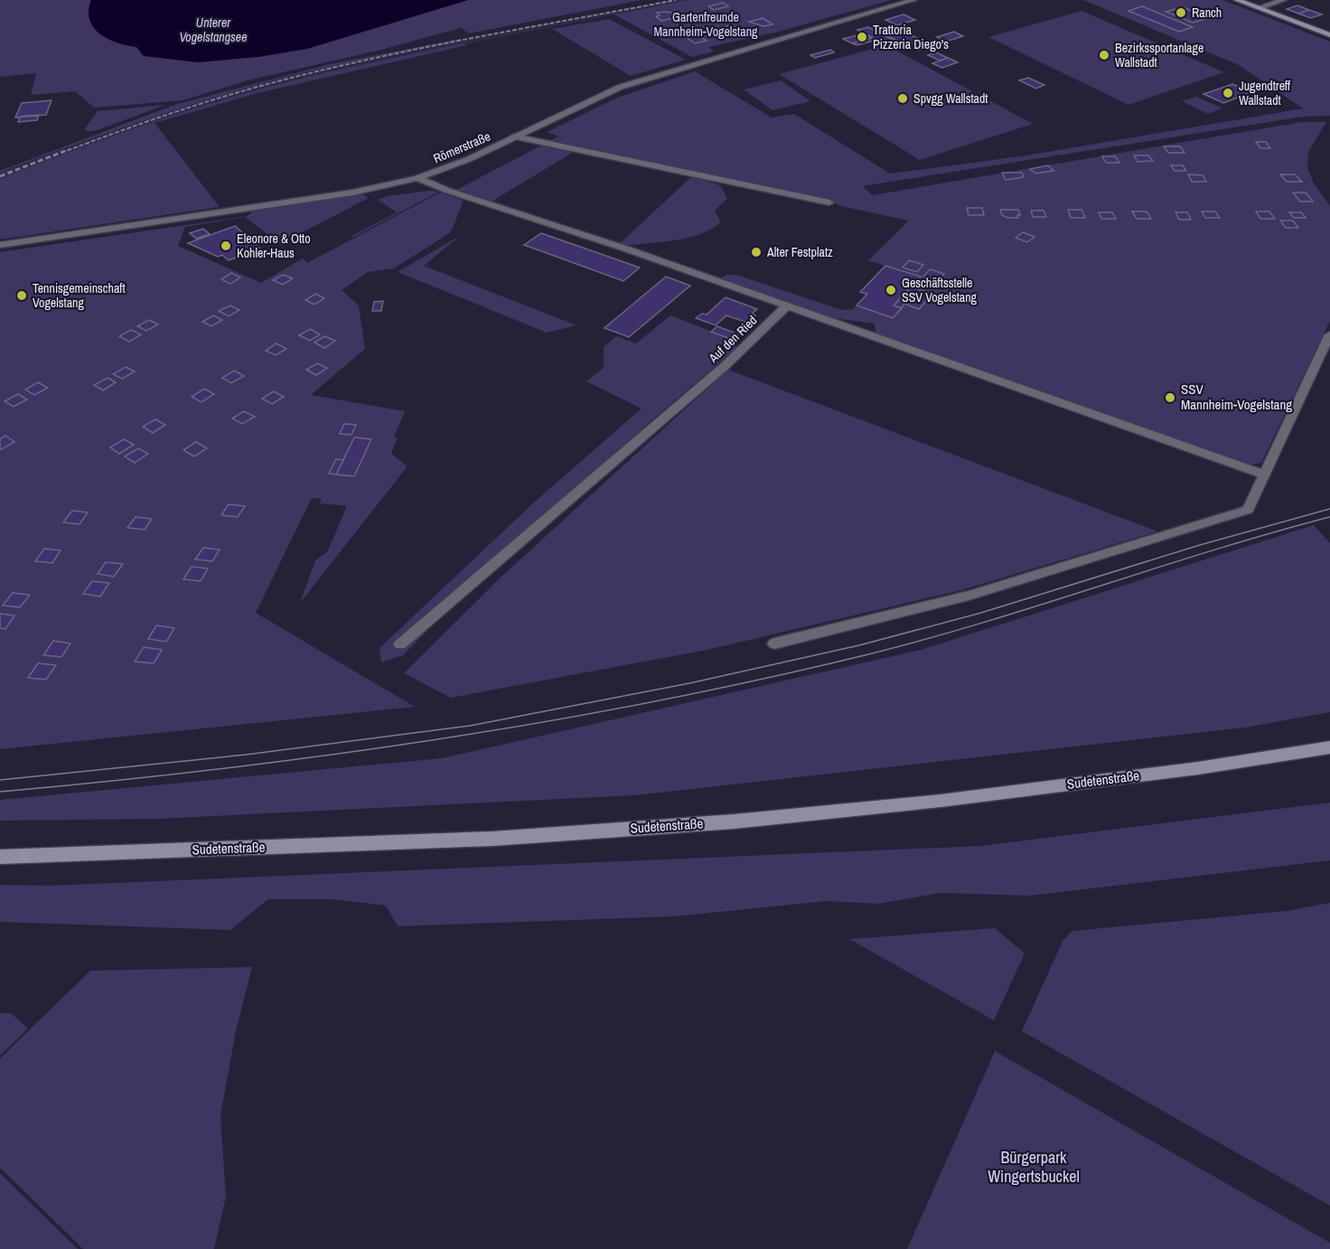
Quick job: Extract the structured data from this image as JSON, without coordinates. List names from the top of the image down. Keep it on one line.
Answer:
{"streets":{"main road":["Sudetenstraße"],"street":["Römerstraße","Auf den Ried"]},"crossings":[["Römerstraße","Auf den Ried"]],"water":["Unterer Vogelstangsee"],"parks":["Gartenfreunde Mannheim-Vogelstang","Bürgerpark Wingertsbuckel"],"places":["Ranch","Trattoria Pizzeria Diego's","Bezirkssportanlage Wallstadt","Jugendtreff Wallstadt","Spvgg Wallstadt","Eleonore & Otto Kohler-Haus","Alter Festplatz","Geschäftsstelle SSV Vogelstang","Tennisgemeinschaft Vogelstang","SSV Mannheim-Vogelstang"]}
